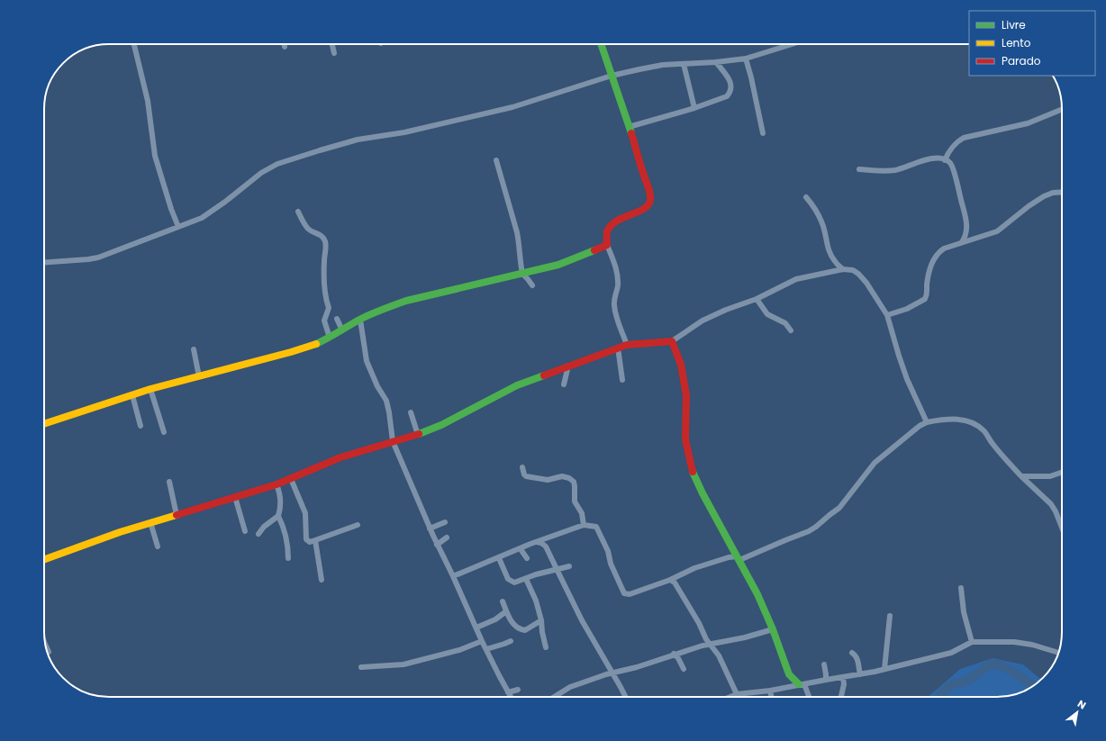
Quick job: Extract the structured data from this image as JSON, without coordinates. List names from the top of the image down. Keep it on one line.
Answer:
{"legend":["Livre","Lento","Parado"],"north":"top right"}
